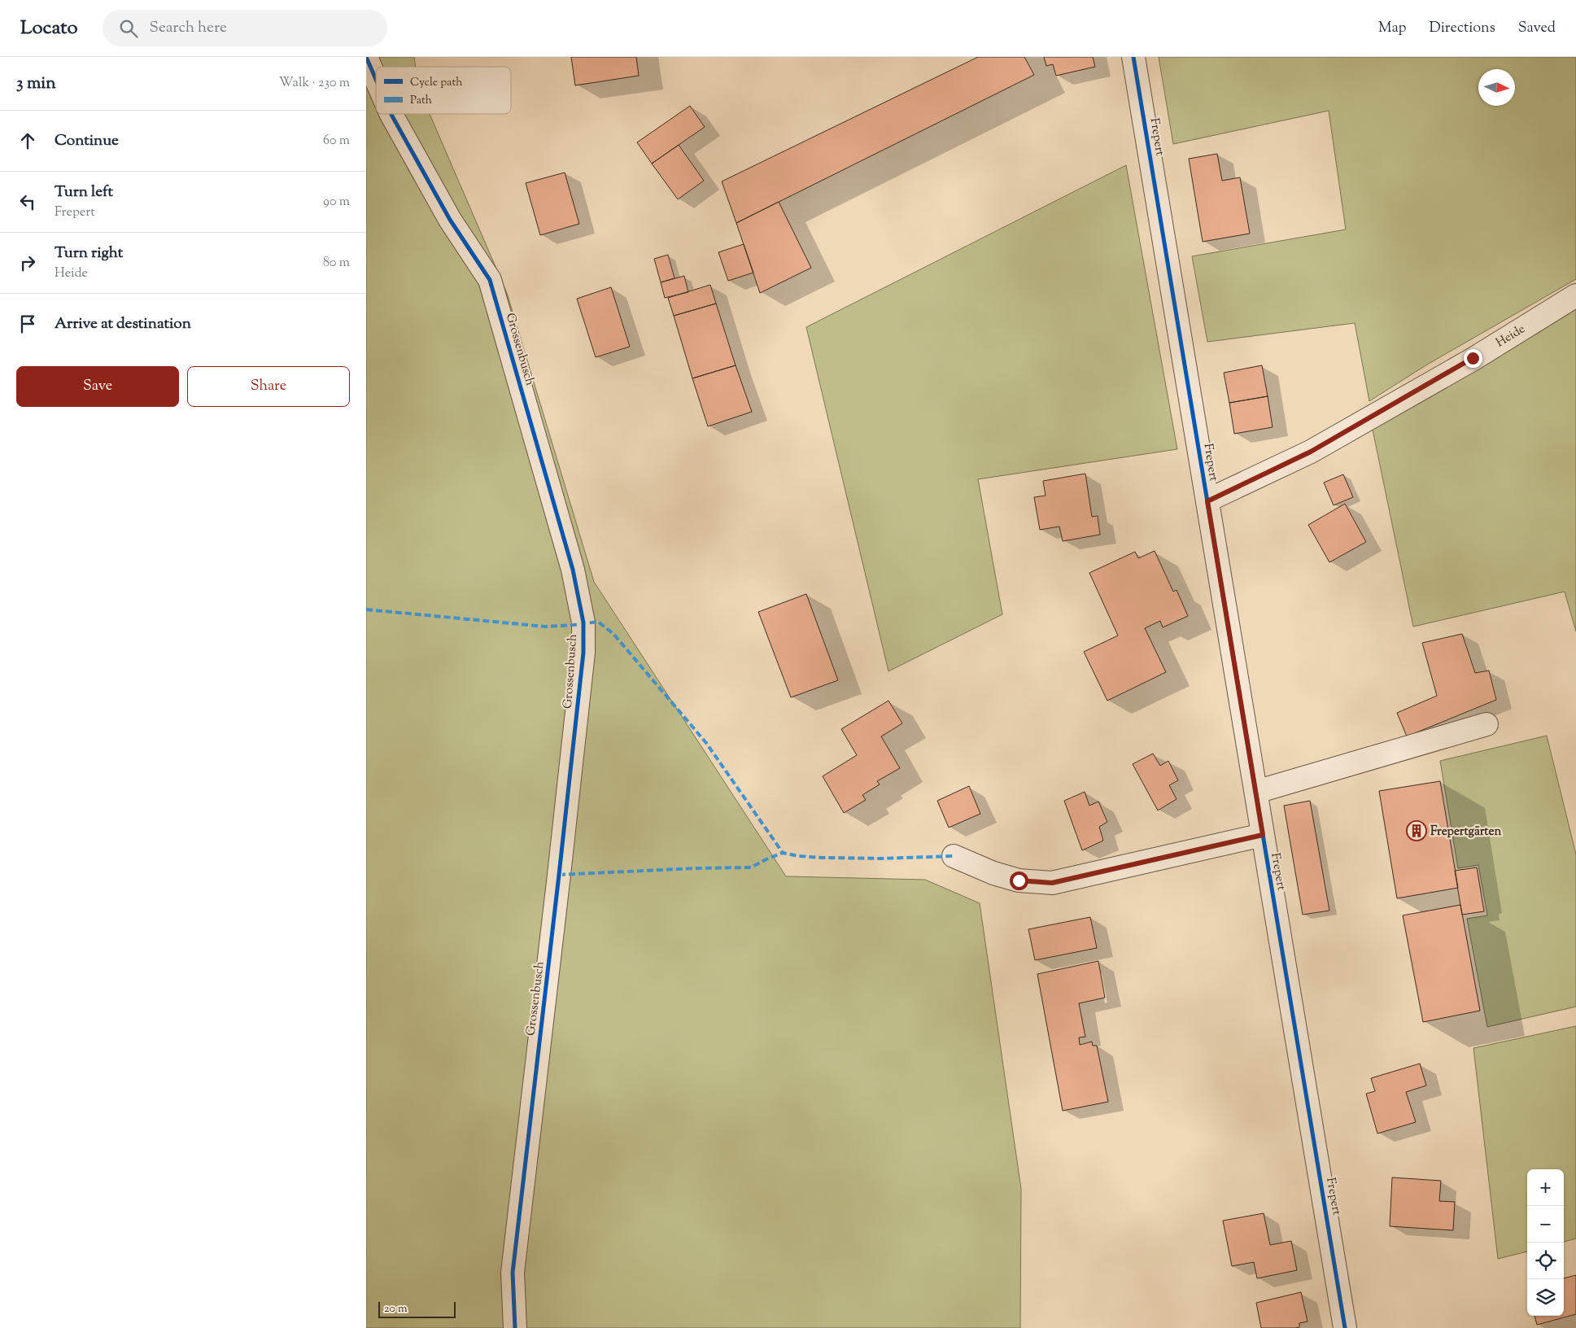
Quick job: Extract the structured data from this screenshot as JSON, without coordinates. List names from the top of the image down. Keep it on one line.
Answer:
{"streets":{"street":["Frepert","Heide","Grossenbusch"]},"crossings":[["Frepert","Heide"]],"places":{"building":["Frepertgärten"]},"legend":["Cycle path","Path"],"scale_bar":"20 m","north":"right","page":{"header":"Locato","search":"Search here","nav":["Map","Directions","Saved"],"heading":["3 min","Walk · 230 m"],"list":[["Continue","60 m"],["Turn left","Frepert","90 m"],["Turn right","Heide","80 m"],"Arrive at destination"],"buttons":["Save","Share"],"map_buttons":["+","−"],"scale":"20 m"}}
